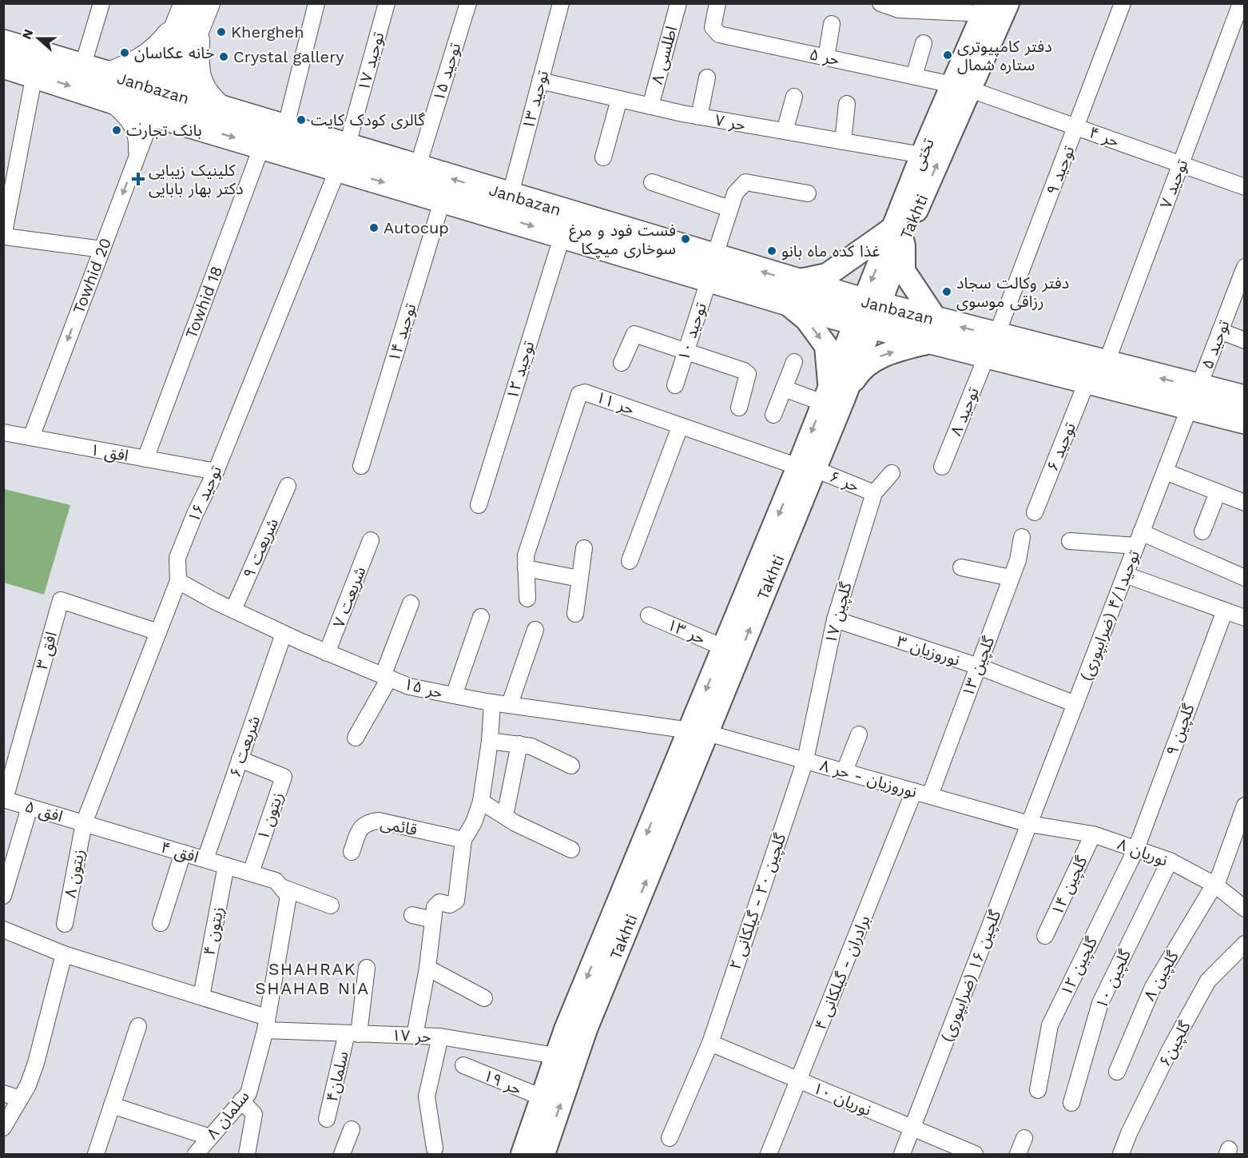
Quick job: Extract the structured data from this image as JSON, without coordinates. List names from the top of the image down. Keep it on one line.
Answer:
{"streets":{"highway":["Janbazan"],"main road":["تختی","Takhti"],"street":["اطلسی ۸","حر ۵","توحید ۱۷","توحید ۱۵","توحید ۱۳","حر ۷","حر ۴","توحید ۹","توحید ۷","Towhid 20","Towhid 18","توحید ۱۰","توحید ۱۴","توحید ۵","توحید ۱۲","حر ۱۱","توحید ۸","توحید ۶","افق ۱","حر ۶","توحید ۱۶","شریعت ۹","شریعت ۷","گلچین ۱۷","توحید۴/۱ (ضرابپوری)","حر ۱۳","افق ۳","نوروزیان ۳","گلچین ۱۳","حر ۱۵","گلچین ۹","شریعت ۶","نوروزیان - حر ۸","افق ۵","زیتون ۱","قائمی","افق ۴","نوریان ۸","زیتون ۸","گلچین ۱۴","گلچین ۲۰ - گیلکانی ۲","زیتون ۴","گلچین ۱۲","برادران - گیلکانی ۴","گلچین ۱۶ (ضرابپوری)","گلچین ۸","گلچین ۱۰","حر ۱۷","گلچین۶","سلمان۴","حر ۱۹","نوریان ۱۰","سلمان ۸"]},"crossings":[["اطلسی ۸","حر ۷"],["حر ۵","حر ۴"],["حر ۵","تختی"],["حر ۵","Takhti"],["توحید ۱۷","Janbazan"],["توحید ۱۷","توحید ۱۶"],["توحید ۱۵","Janbazan"],["Janbazan","توحید ۱۳"],["Janbazan","توحید ۹"],["Janbazan","توحید ۷"],["Janbazan","Takhti"],["Janbazan","Towhid 20"],["Janbazan","Towhid 18"],["Janbazan","توحید ۱۰"],["Janbazan","توحید ۱۴"],["Janbazan","توحید ۵"],["Janbazan","توحید ۱۲"],["Janbazan","توحید ۸"],["Janbazan","توحید ۶"],["Janbazan","توحید ۱۶"],["Janbazan","توحید۴/۱ (ضرابپوری)"],["توحید ۱۳","حر ۷"],["حر ۷","تختی"],["حر ۴","تختی"],["حر ۴","توحید ۹"],["حر ۴","توحید ۷"],["حر ۴","Takhti"],["تختی","Takhti"],["توحید ۹","توحید ۸"],["Takhti","حر ۱۱"],["Takhti","حر ۶"],["Takhti","حر ۱۳"],["Takhti","حر ۱۵"],["Takhti","نوروزیان - حر ۸"],["Takhti","حر ۱۷"],["Takhti","حر ۱۹"],["Towhid 20","افق ۱"],["Towhid 18","افق ۱"],["توحید ۵","توحید۴/۱ (ضرابپوری)"],["حر ۱۱","حر ۶"],["افق ۱","توحید ۱۶"],["حر ۶","گلچین ۱۷"],["توحید ۱۶","افق ۳"],["توحید ۱۶","حر ۱۵"],["توحید ۱۶","افق ۵"],["توحید ۱۶","افق ۴"],["توحید ۱۶","زیتون ۸"],["شریعت ۹","حر ۱۵"],["شریعت ۷","حر ۱۵"],["گلچین ۱۷","نوروزیان ۳"],["گلچین ۱۷","نوروزیان - حر ۸"],["گلچین ۱۷","گلچین ۲۰ - گیلکانی ۲"],["توحید۴/۱ (ضرابپوری)","نوروزیان ۳"],["توحید۴/۱ (ضرابپوری)","نوروزیان - حر ۸"],["توحید۴/۱ (ضرابپوری)","نوریان ۸"],["توحید۴/۱ (ضرابپوری)","گلچین ۱۶ (ضرابپوری)"],["افق ۳","افق ۵"],["نوروزیان ۳","گلچین ۱۳"],["گلچین ۱۳","نوروزیان - حر ۸"],["حر ۱۵","شریعت ۶"],["حر ۱۵","نوروزیان - حر ۸"],["گلچین ۹","نوریان ۸"],["گلچین ۹","گلچین ۱۲"],["شریعت ۶","زیتون ۱"],["شریعت ۶","افق ۴"],["نوروزیان - حر ۸","نوریان ۸"],["نوروزیان - حر ۸","گلچین ۲۰ - گیلکانی ۲"],["نوروزیان - حر ۸","برادران - گیلکانی ۴"],["نوروزیان - حر ۸","گلچین ۱۶ (ضرابپوری)"],["افق ۵","افق ۴"],["افق ۵","زیتون ۸"],["زیتون ۱","افق ۴"],["افق ۴","زیتون ۸"],["افق ۴","زیتون ۴"],["افق ۴","سلمان ۸"],["نوریان ۸","گلچین ۱۴"],["نوریان ۸","گلچین ۱۲"],["نوریان ۸","گلچین ۱۶ (ضرابپوری)"],["نوریان ۸","گلچین ۸"],["نوریان ۸","گلچین ۱۰"],["گلچین ۲۰ - گیلکانی ۲","نوریان ۱۰"],["زیتون ۴","حر ۱۷"],["برادران - گیلکانی ۴","نوریان ۱۰"],["گلچین ۱۶ (ضرابپوری)","نوریان ۱۰"],["حر ۱۷","سلمان۴"],["حر ۱۷","سلمان ۸"]],"districts":["SHAHRAK SHAHAB NIA"],"places":{"other":["Khergheh","خانه عکاسان","دفتر کامپیوتری ستاره شمال","Crystal gallery","گالری کودک کایت","بانک تجارت","Autocup","فست فود و مرغ سوخاری میچکا","غذا کده ماه بانو","دفتر وکالت سجاد رزاقی موسوی"],"health":["کلینیک زیبایی دکتر بهار بابایی"]},"north":"left"}
